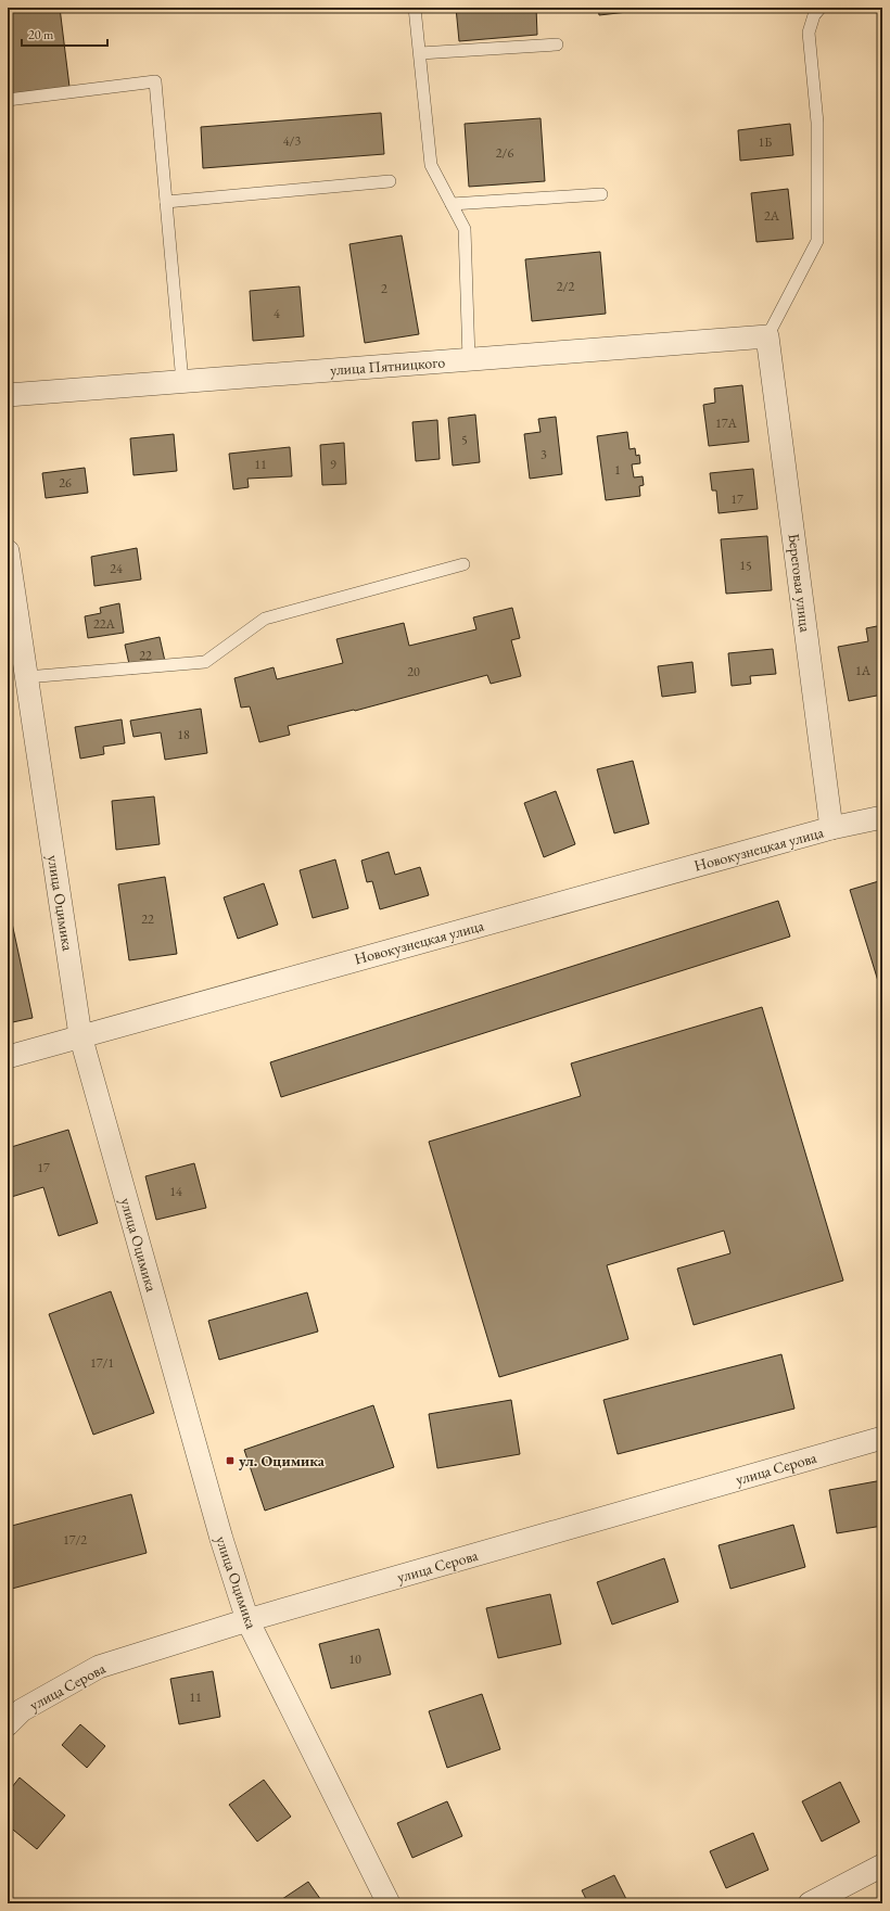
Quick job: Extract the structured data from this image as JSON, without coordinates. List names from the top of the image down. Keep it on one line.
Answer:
{"streets":{"street":["улица Пятницкого","Береговая улица","Новокузнецкая улица","улица Оцимика","улица Серова"]},"crossings":[["улица Пятницкого","Береговая улица"],["Береговая улица","Новокузнецкая улица"],["Новокузнецкая улица","улица Оцимика"],["улица Оцимика","улица Серова"]],"places":{"transit":["ул. Оцимика"]},"house_numbers":["4/3","1Б","2/6","2А","2/2","2","4","17А","5","3","11","9","1","26","17","15","24","22А","22","1А","20","18","22","17","14","17/1","17/2","10","11"],"scale_bar":"20 m"}
